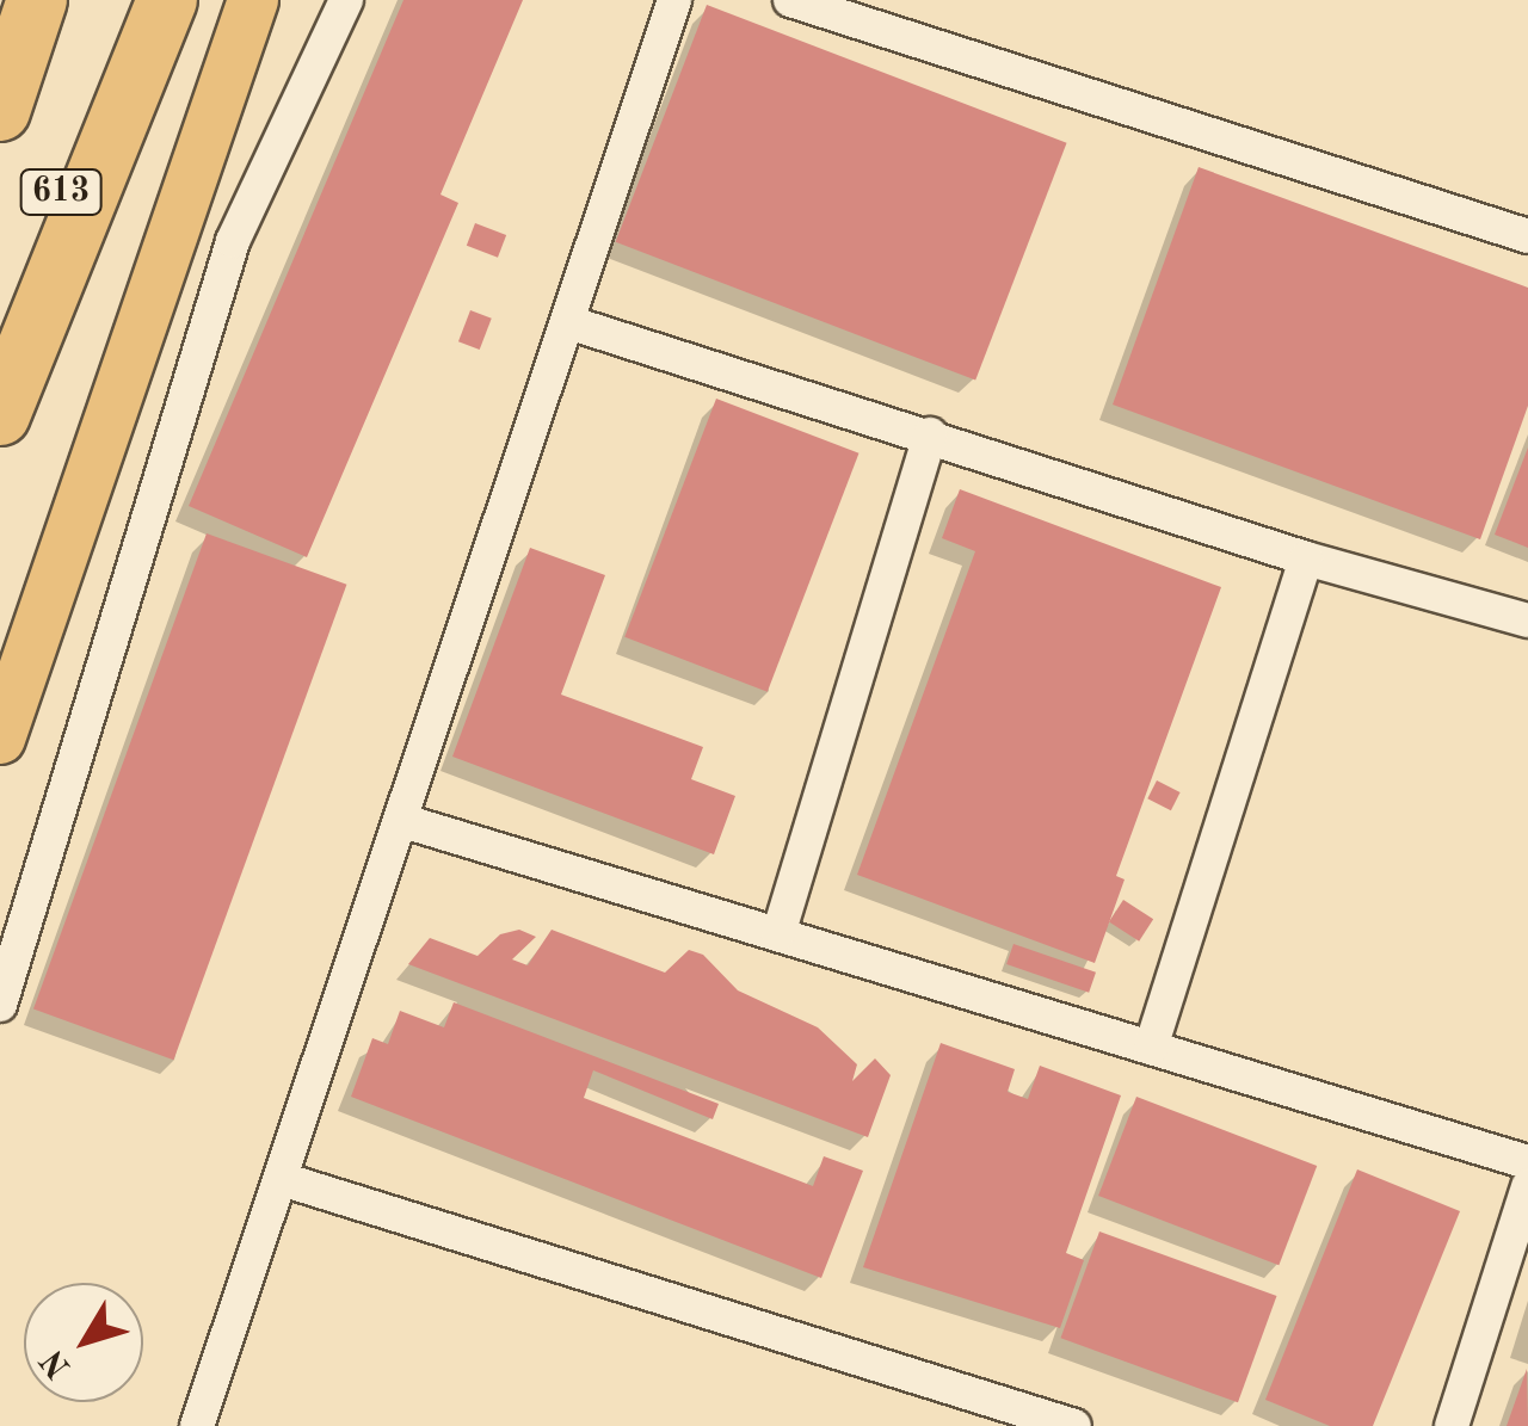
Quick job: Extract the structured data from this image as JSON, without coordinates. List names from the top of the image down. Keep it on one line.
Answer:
{"streets":{"highway":["613"]},"north":"bottom left"}
